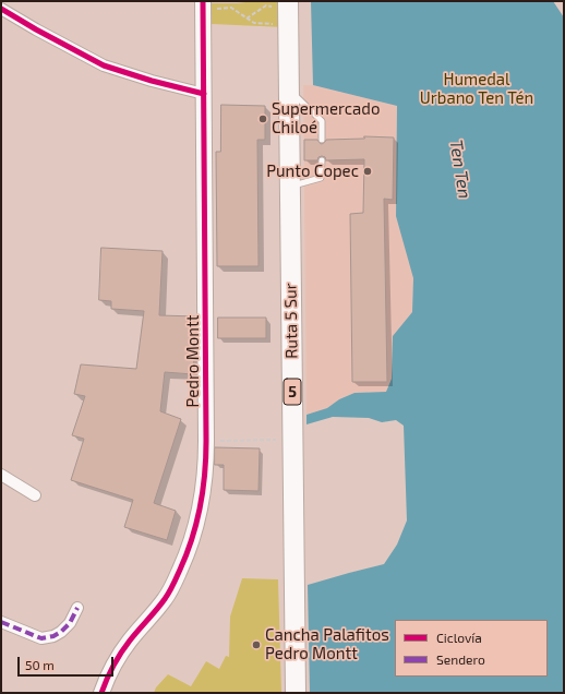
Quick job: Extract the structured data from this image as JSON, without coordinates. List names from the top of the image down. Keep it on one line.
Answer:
{"streets":{"highway":["Ruta 5 Sur","5"],"street":["Pedro Montt"]},"water":["Ten Ten"],"parks":["Humedal Urbano Ten Tén"],"places":["Supermercado Chiloé","Punto Copec","Cancha Palafitos Pedro Montt"],"legend":["Ciclovía","Sendero"],"scale_bar":"50 m"}
